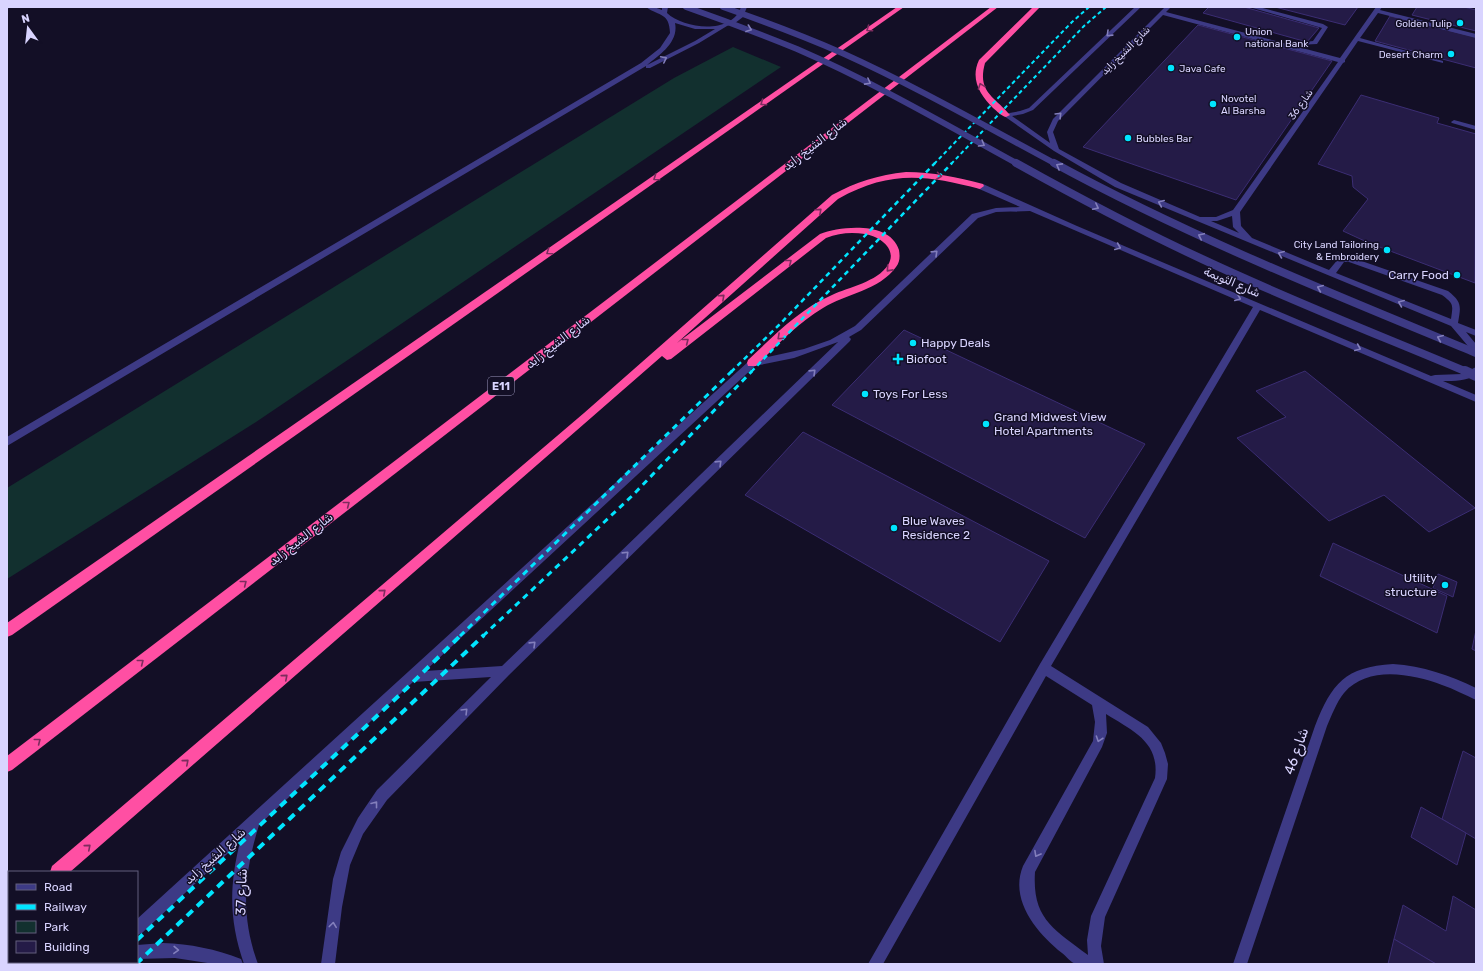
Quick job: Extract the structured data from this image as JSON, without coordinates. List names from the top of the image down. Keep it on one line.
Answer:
{"streets":{"highway":["شارع الشيخ زايد","E11"],"street":["شارع 36","شارع الثويمة","شارع 46","شارع 37"]},"crossings":[["شارع الشيخ زايد","شارع 37"]],"places":{"other":["Golden Tulip","Union national Bank","Desert Charm","Java Cafe","Novotel Al Barsha","Bubbles Bar","City Land Tailoring & Embroidery","Carry Food","Happy Deals","Toys For Less","Grand Midwest View Hotel Apartments","Blue Waves Residence 2","Utility structure"],"health":["Biofoot"]},"legend":["Road","Railway","Park","Building"],"north":"top"}
